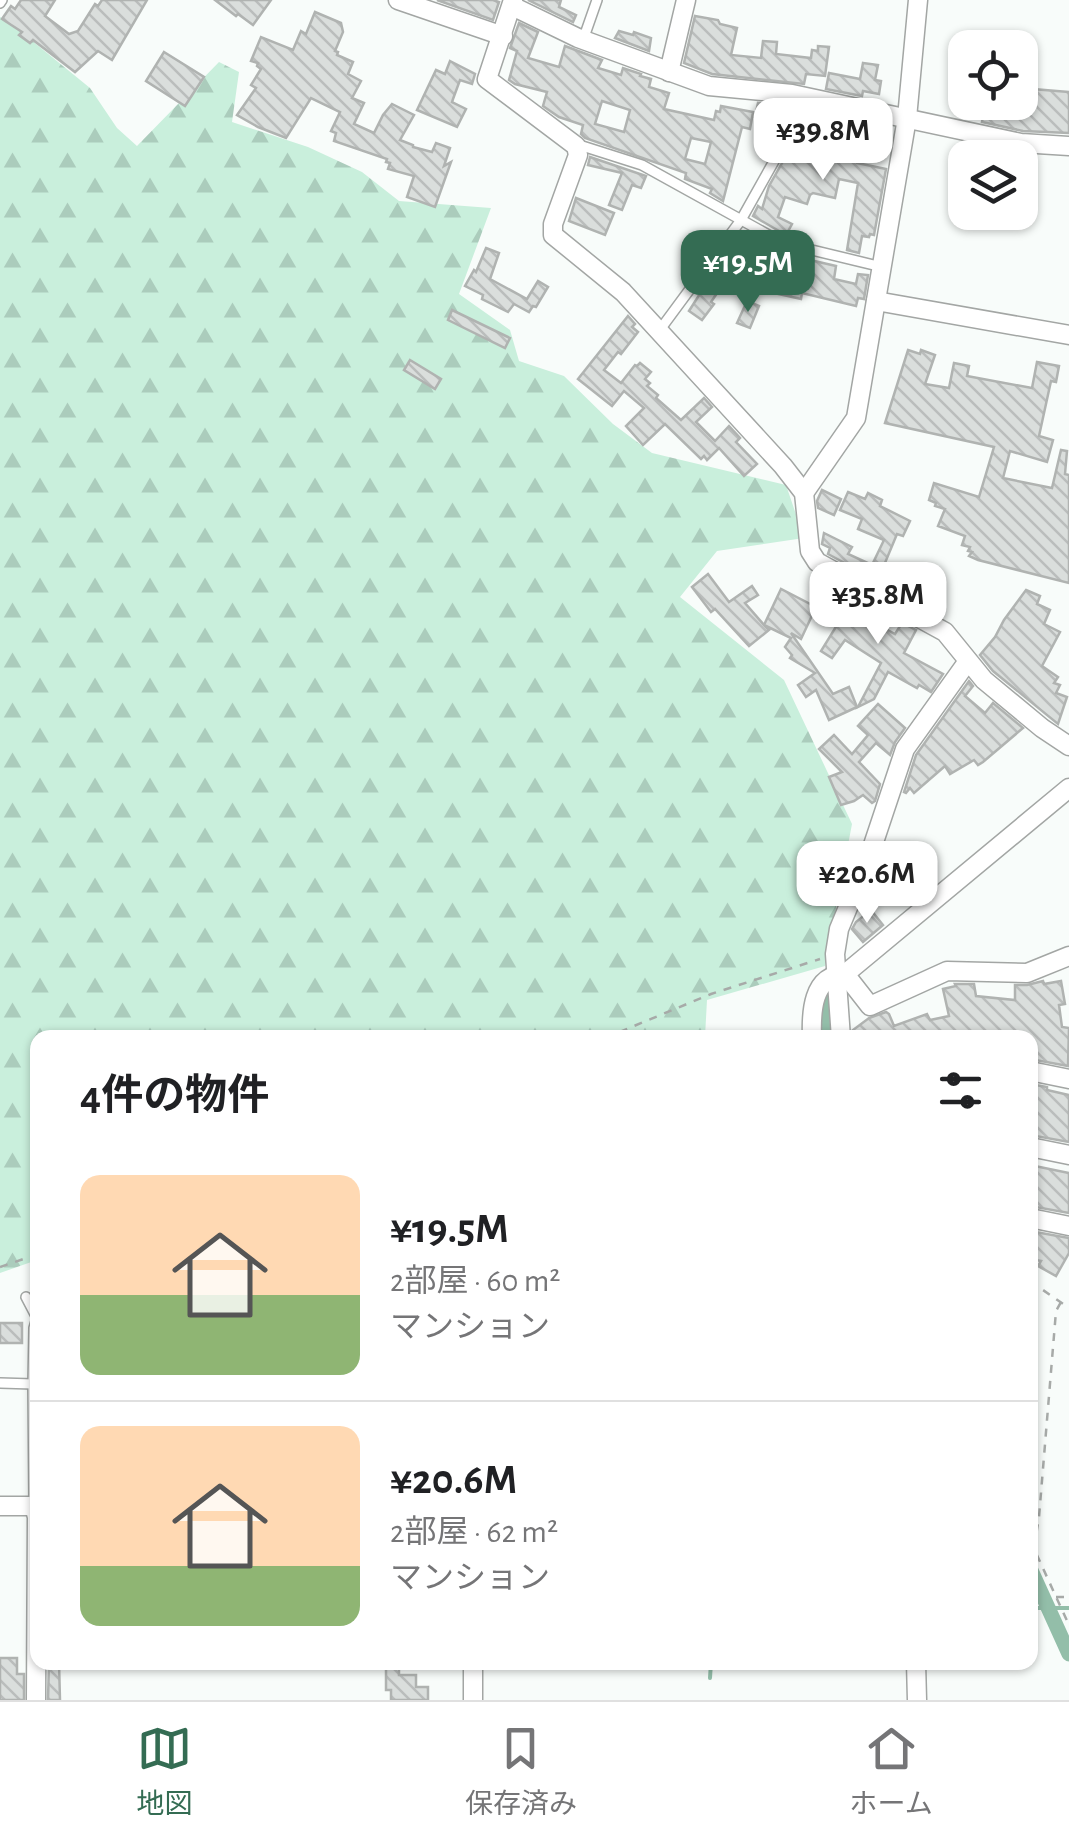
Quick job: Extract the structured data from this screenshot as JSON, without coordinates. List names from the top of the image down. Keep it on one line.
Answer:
{"page":{"price":["¥39.8M","¥19.5M","¥35.8M","¥20.6M"],"heading":"4件の物件","list":[{"name":"¥19.5M","note":"2部屋 · 60 m² · マンション"},{"name":"¥20.6M","note":"2部屋 · 62 m² · マンション"}],"tabs":["地図","保存済み","ホーム"]}}
